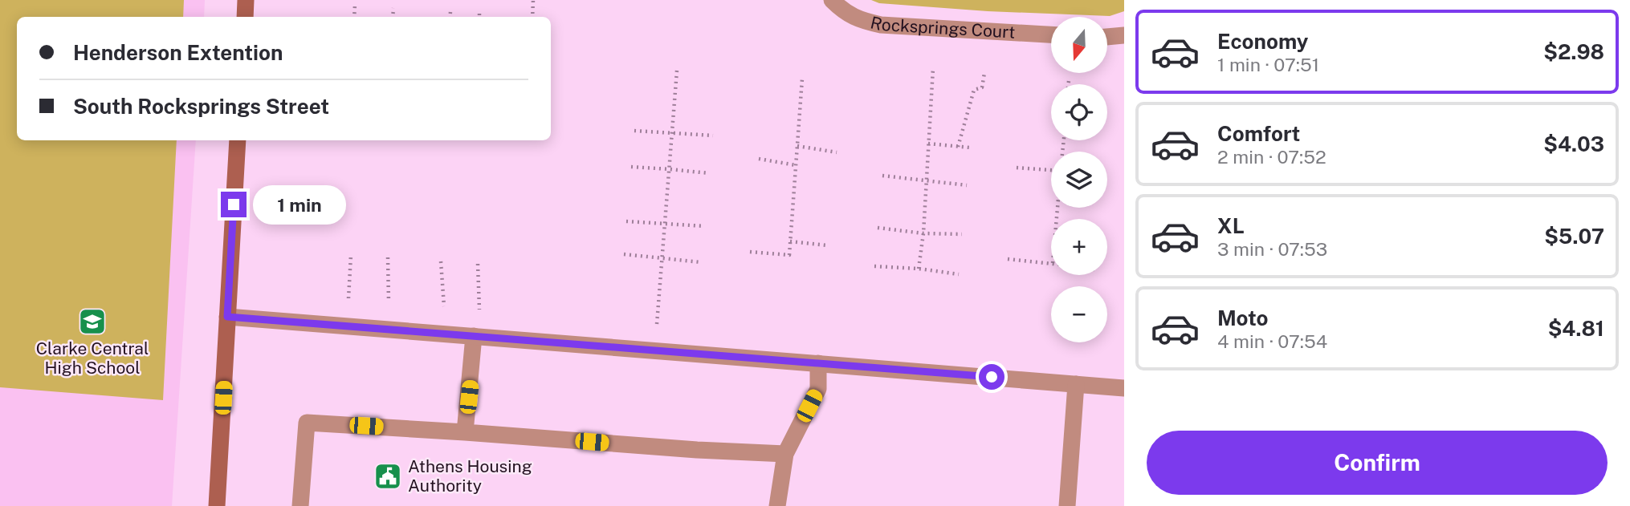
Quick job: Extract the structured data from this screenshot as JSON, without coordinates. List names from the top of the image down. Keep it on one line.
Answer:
{"streets":{"street":["Rocksprings Court"]},"places":{"school or university":["Clarke Central High School"],"public building":["Athens Housing Authority"]},"north":"bottom","page":{"list":[{"name":"Economy","note":"1 min · 07:51","value":"$2.98"},{"name":"Comfort","note":"2 min · 07:52","value":"$4.03"},{"name":"XL","note":"3 min · 07:53","value":"$5.07"},{"name":"Moto","note":"4 min · 07:54","value":"$4.81"}],"map_buttons":["+","−"],"banner":["Henderson Extention","South Rocksprings Street"],"bubble":"1 min","buttons":"Confirm"}}
